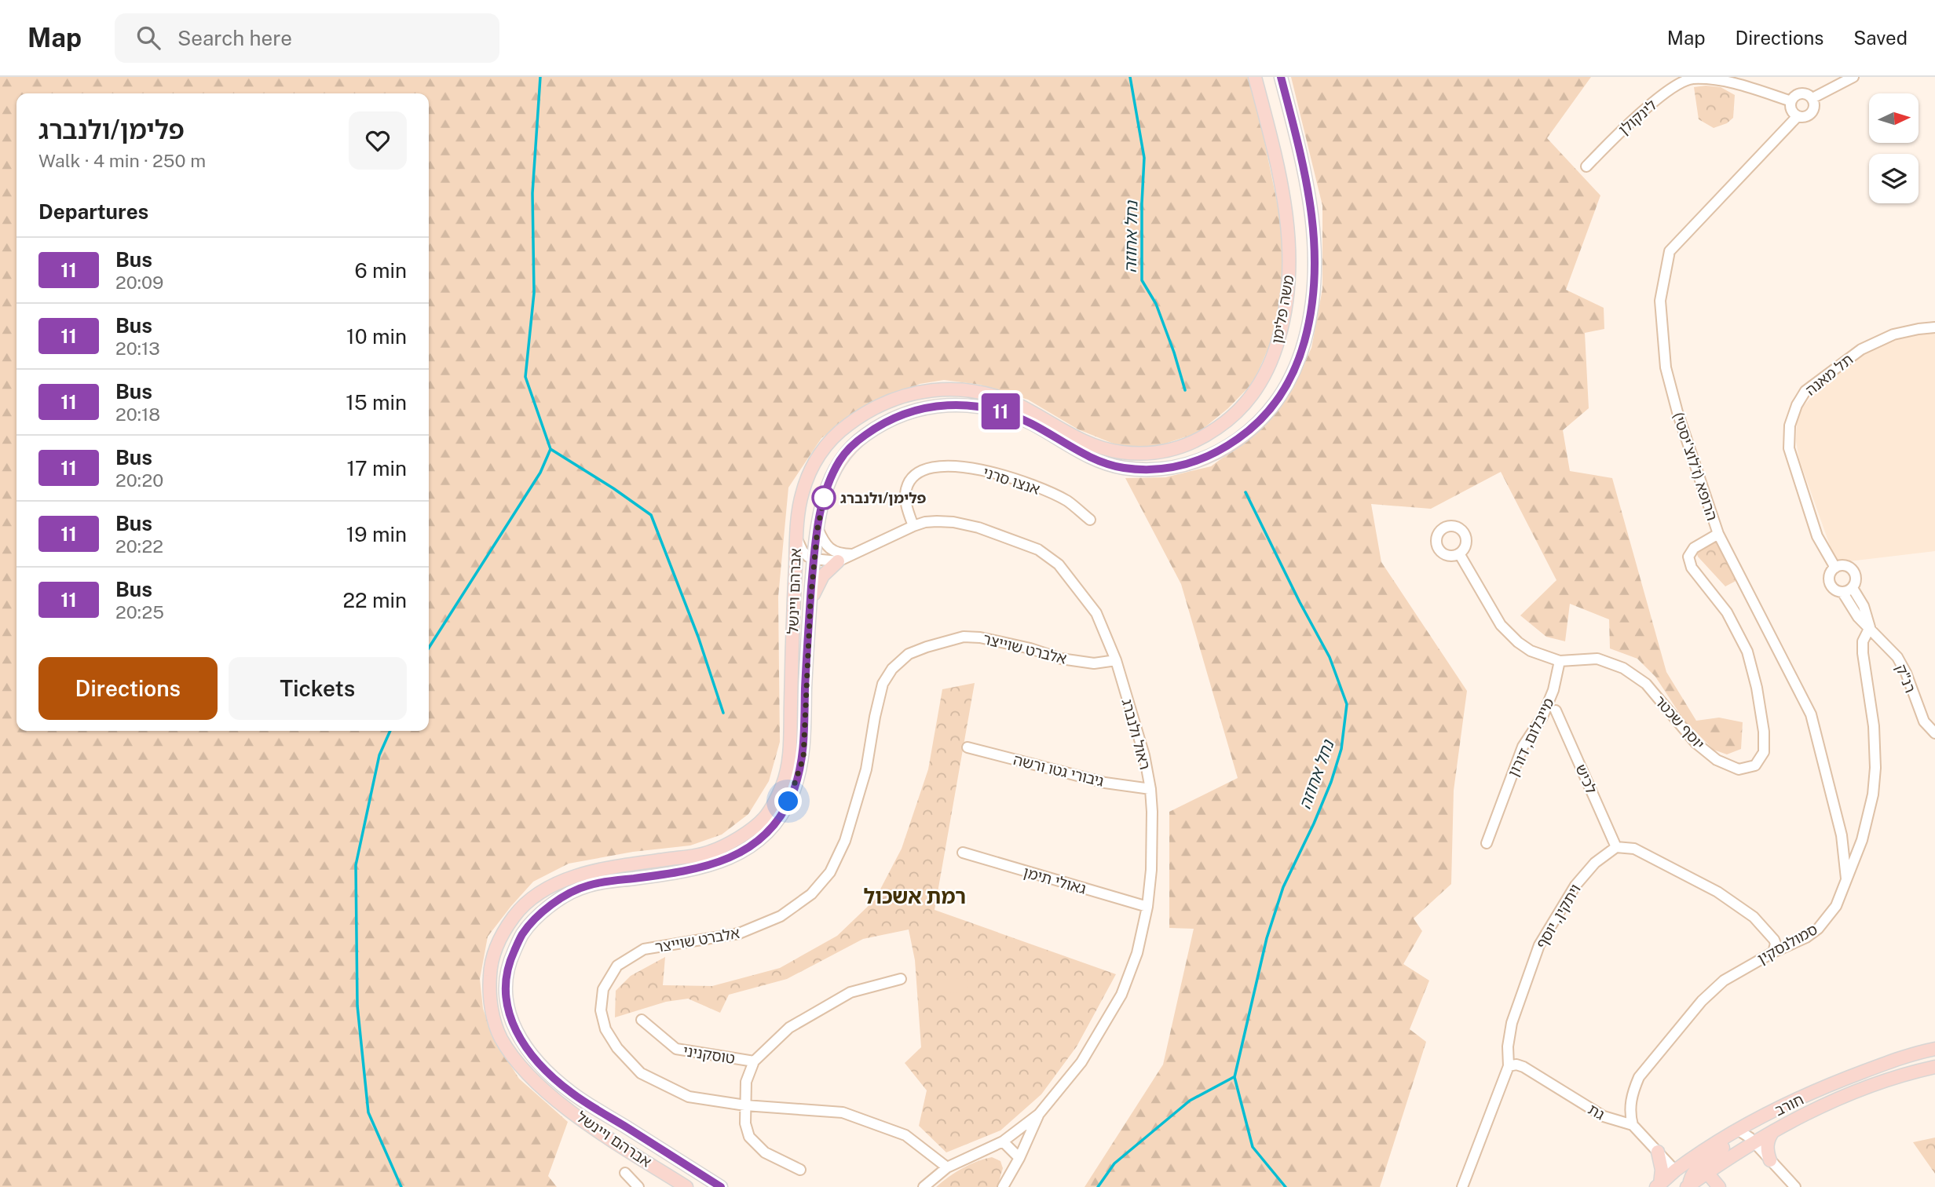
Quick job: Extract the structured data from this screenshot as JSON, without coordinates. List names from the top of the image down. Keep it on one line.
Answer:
{"streets":{"main road":["משה פלימן","אברהם ויינשל","חורב"],"street":["לינקולן","תל מאנה","הרופא (ז'לוצ'יסטי)","אנצו סרני","אלברט שוייצר","רנ\"ק","יוסף שכטר","ראול ולנברג","מייבלום, דורון","גיבורי גטו ורשה","לכיש","גאולי תימן","ויתקין, יוסף","סמולנסקין","טוסקניני","גת"]},"crossings":[["לינקולן","הרופא (ז'לוצ'יסטי)"],["משה פלימן","אברהם ויינשל"],["תל מאנה","רנ\"ק"],["הרופא (ז'לוצ'יסטי)","יוסף שכטר"],["הרופא (ז'לוצ'יסטי)","סמולנסקין"],["אנצו סרני","ראול ולנברג"],["אלברט שוייצר","ראול ולנברג"],["רנ\"ק","סמולנסקין"],["יוסף שכטר","מייבלום, דורון"],["ראול ולנברג","גיבורי גטו ורשה"],["ראול ולנברג","גאולי תימן"],["לכיש","ויתקין, יוסף"],["ויתקין, יוסף","גת"],["סמולנסקין","גת"]],"districts":["רמת אשכול"],"water":["נחל אחוזה"],"places":["פלימן/ולנברג"],"lines":["bus line 11"],"north":"right","page":{"header":"Map","search":"Search here","nav":["Map","Directions","Saved"],"on_map":"11","heading":[["פלימן/ולנברג","Walk · 4 min · 250 m"],"Departures"],"list":[{"mark":"11","name":"Bus","note":"20:09","value":"6 min"},{"mark":"11","name":"Bus","note":"20:13","value":"10 min"},{"mark":"11","name":"Bus","note":"20:18","value":"15 min"},{"mark":"11","name":"Bus","note":"20:20","value":"17 min"},{"mark":"11","name":"Bus","note":"20:22","value":"19 min"},{"mark":"11","name":"Bus","note":"20:25","value":"22 min"}],"buttons":["Directions","Tickets"]}}
